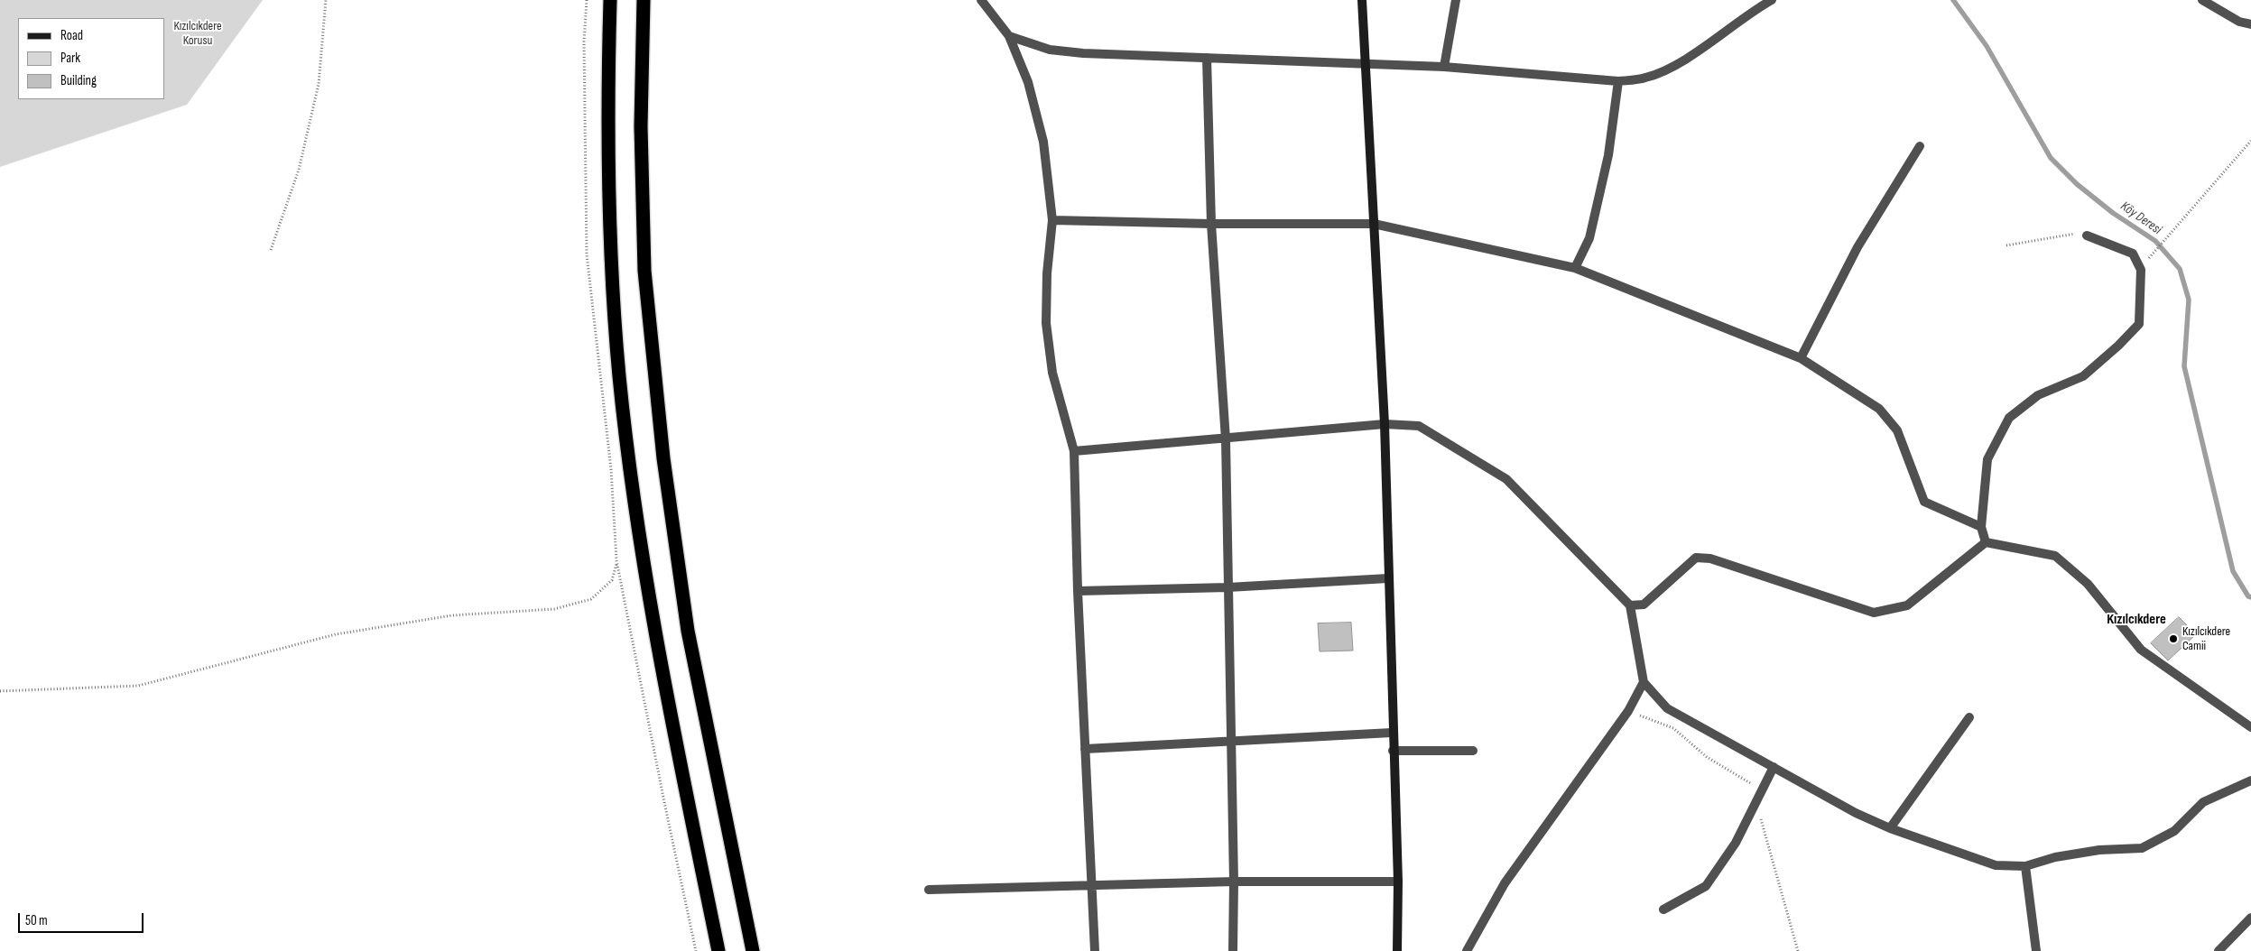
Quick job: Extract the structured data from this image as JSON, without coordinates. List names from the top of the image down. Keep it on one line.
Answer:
{"districts":["Kızılcıkdere"],"water":["Köy Deresi"],"parks":["Kızılcıkdere Korusu"],"places":["Kızılcıkdere Camii"],"legend":["Road","Park","Building"],"scale_bar":"50 m"}
